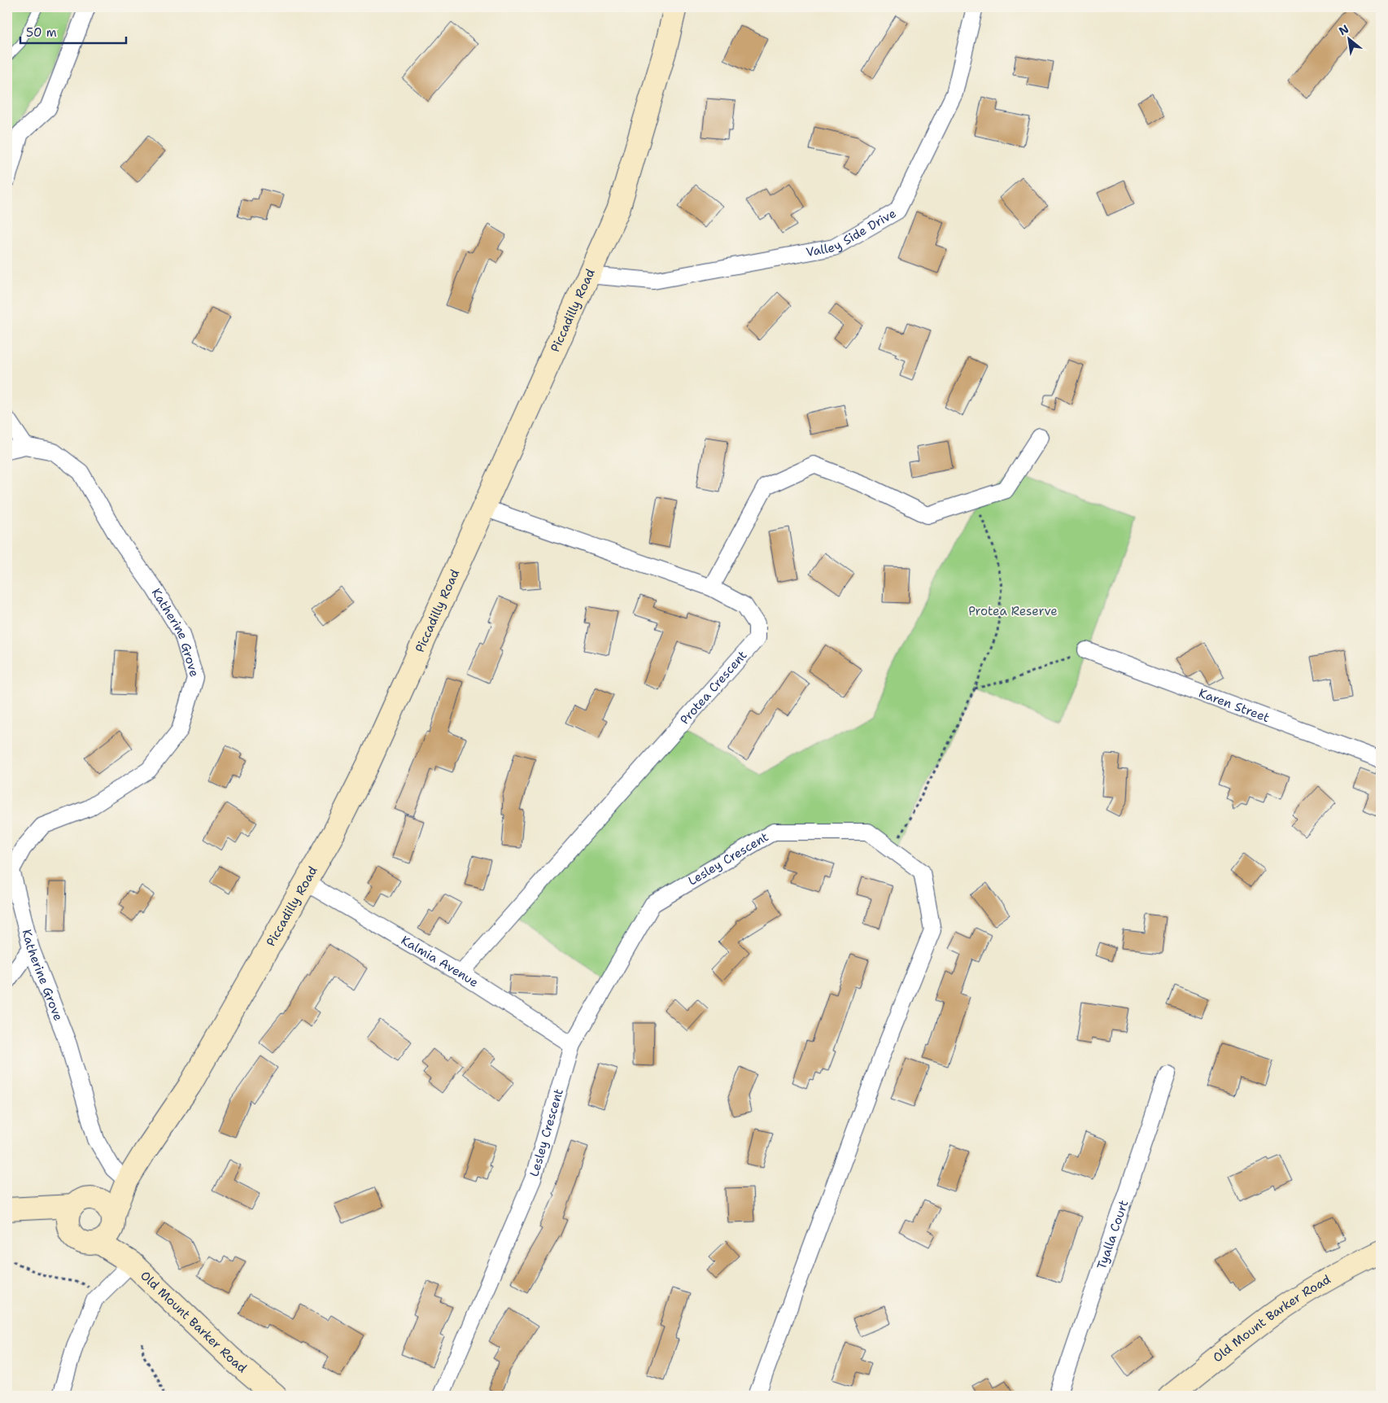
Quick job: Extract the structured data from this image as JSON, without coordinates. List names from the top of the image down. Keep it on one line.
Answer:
{"streets":{"main road":["Piccadilly Road","Old Mount Barker Road"],"street":["Valley Side Drive","Katherine Grove","Protea Crescent","Karen Street","Lesley Crescent","Kalmia Avenue","Tyalla Court"]},"crossings":[["Valley Side Drive","Piccadilly Road"],["Piccadilly Road","Katherine Grove"],["Piccadilly Road","Protea Crescent"],["Piccadilly Road","Kalmia Avenue"],["Piccadilly Road","Old Mount Barker Road"],["Protea Crescent","Kalmia Avenue"],["Lesley Crescent","Kalmia Avenue"]],"parks":["Protea Reserve"],"scale_bar":"50 m","north":"top left"}
